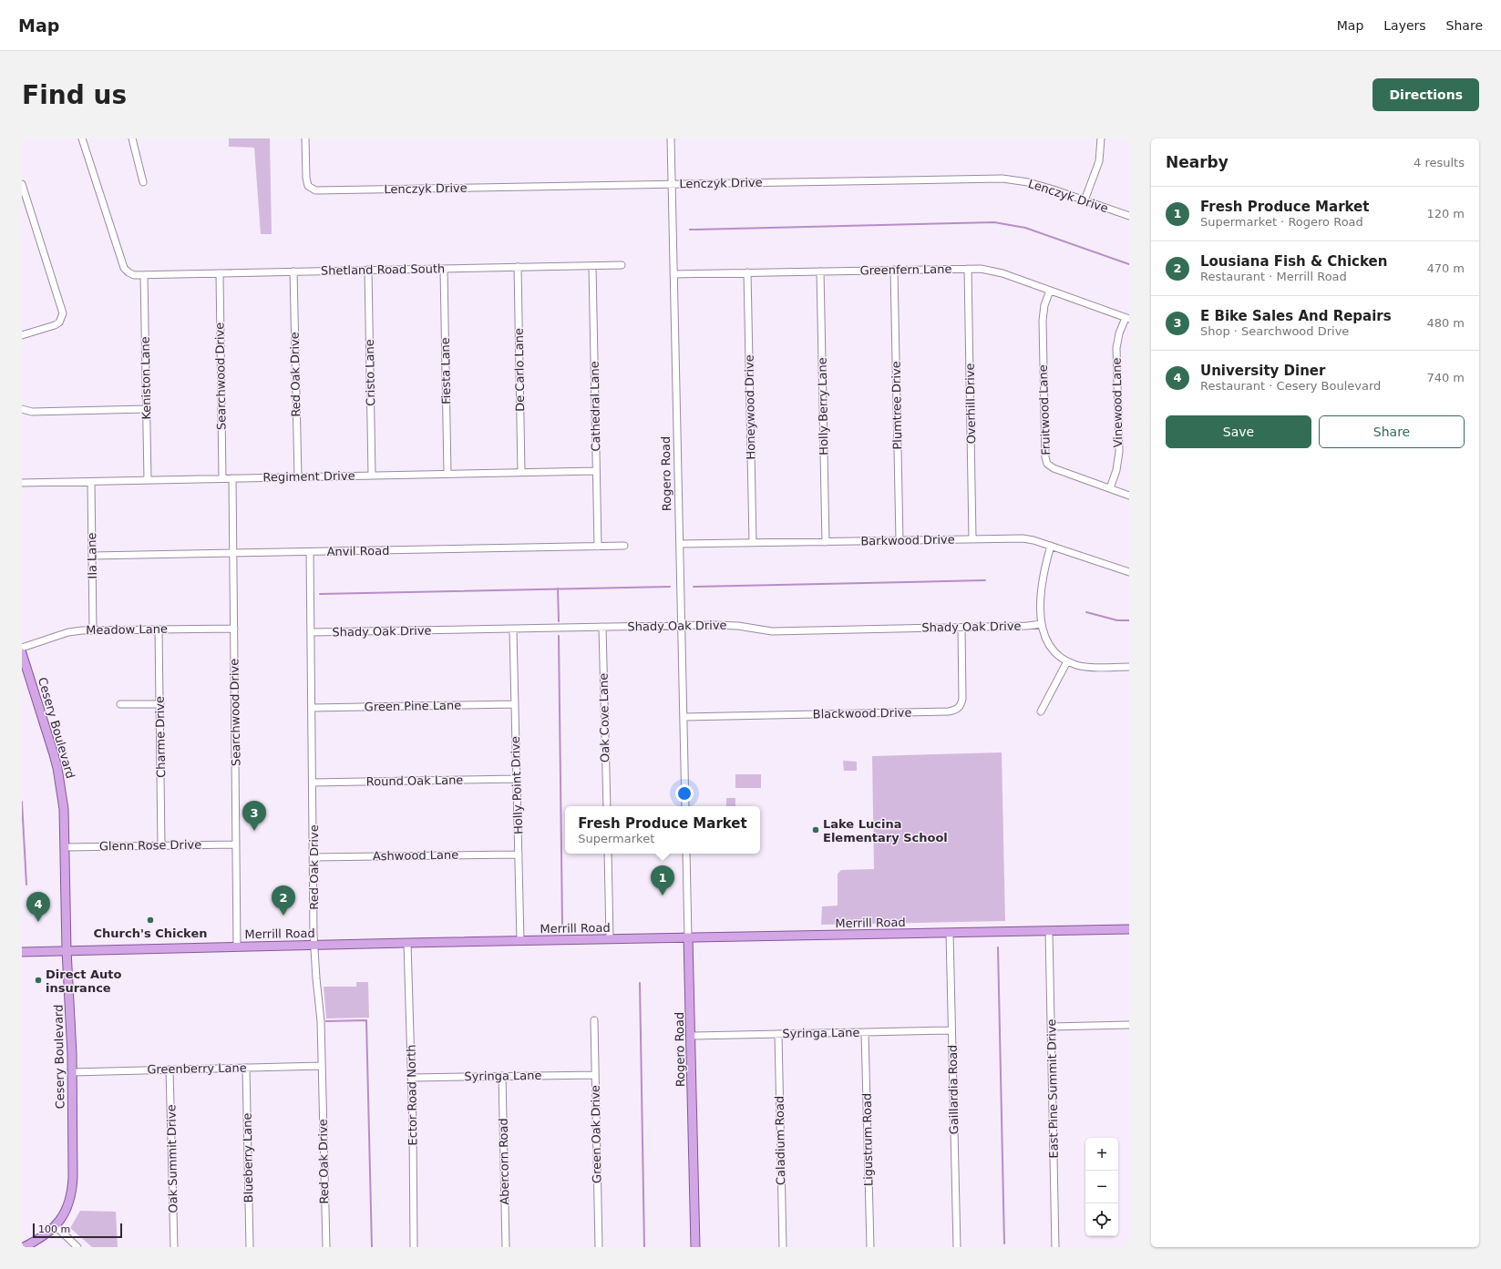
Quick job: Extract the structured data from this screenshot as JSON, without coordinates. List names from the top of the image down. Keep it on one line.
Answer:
{"streets":{"main road":["Rogero Road","Cesery Boulevard","Merrill Road"],"street":["Lenczyk Drive","Shetland Road South","Greenfern Lane","De Carlo Lane","Fiesta Lane","Cristo Lane","Red Oak Drive","Searchwood Drive","Keniston Lane","Vinewood Lane","Overhill Drive","Plumtree Drive","Cathedral Lane","Holly Berry Lane","Honeywood Drive","Fruitwood Lane","Regiment Drive","Barkwood Drive","Anvil Road","Ila Lane","Shady Oak Drive","Meadow Lane","Green Pine Lane","Blackwood Drive","Oak Cove Lane","Charme Drive","Round Oak Lane","Holly Point Drive","Glenn Rose Drive","Ashwood Lane","Syringa Lane","Greenberry Lane","East Pine Summit Drive","Gaillardia Road","Ector Road North","Green Oak Drive","Ligustrum Road","Caladium Road","Blueberry Lane","Oak Summit Drive","Abercorn Road"]},"crossings":[["Lenczyk Drive","Rogero Road"],["Shetland Road South","De Carlo Lane"],["Shetland Road South","Fiesta Lane"],["Shetland Road South","Cristo Lane"],["Shetland Road South","Red Oak Drive"],["Shetland Road South","Searchwood Drive"],["Shetland Road South","Keniston Lane"],["Shetland Road South","Cathedral Lane"],["Greenfern Lane","Vinewood Lane"],["Greenfern Lane","Overhill Drive"],["Greenfern Lane","Plumtree Drive"],["Greenfern Lane","Holly Berry Lane"],["Greenfern Lane","Honeywood Drive"],["Greenfern Lane","Fruitwood Lane"],["Greenfern Lane","Rogero Road"],["De Carlo Lane","Regiment Drive"],["Fiesta Lane","Regiment Drive"],["Cristo Lane","Regiment Drive"],["Red Oak Drive","Regiment Drive"],["Red Oak Drive","Anvil Road"],["Red Oak Drive","Shady Oak Drive"],["Red Oak Drive","Green Pine Lane"],["Red Oak Drive","Round Oak Lane"],["Red Oak Drive","Ashwood Lane"],["Red Oak Drive","Merrill Road"],["Red Oak Drive","Greenberry Lane"],["Searchwood Drive","Regiment Drive"],["Searchwood Drive","Anvil Road"],["Searchwood Drive","Meadow Lane"],["Searchwood Drive","Glenn Rose Drive"],["Searchwood Drive","Merrill Road"],["Keniston Lane","Regiment Drive"],["Vinewood Lane","Fruitwood Lane"],["Overhill Drive","Barkwood Drive"],["Plumtree Drive","Barkwood Drive"],["Cathedral Lane","Regiment Drive"],["Cathedral Lane","Anvil Road"],["Holly Berry Lane","Barkwood Drive"],["Honeywood Drive","Barkwood Drive"],["Rogero Road","Barkwood Drive"],["Rogero Road","Shady Oak Drive"],["Rogero Road","Blackwood Drive"],["Rogero Road","Merrill Road"],["Rogero Road","Syringa Lane"],["Regiment Drive","Ila Lane"],["Anvil Road","Ila Lane"],["Ila Lane","Meadow Lane"],["Shady Oak Drive","Blackwood Drive"],["Shady Oak Drive","Oak Cove Lane"],["Shady Oak Drive","Holly Point Drive"],["Meadow Lane","Charme Drive"],["Green Pine Lane","Holly Point Drive"],["Cesery Boulevard","Glenn Rose Drive"],["Cesery Boulevard","Merrill Road"],["Cesery Boulevard","Greenberry Lane"],["Charme Drive","Glenn Rose Drive"],["Round Oak Lane","Holly Point Drive"],["Holly Point Drive","Ashwood Lane"],["Holly Point Drive","Merrill Road"],["Merrill Road","East Pine Summit Drive"],["Merrill Road","Gaillardia Road"],["Merrill Road","Ector Road North"],["Syringa Lane","Gaillardia Road"],["Syringa Lane","Ector Road North"],["Syringa Lane","Green Oak Drive"],["Syringa Lane","Ligustrum Road"],["Syringa Lane","Caladium Road"],["Syringa Lane","Abercorn Road"],["Greenberry Lane","Blueberry Lane"],["Greenberry Lane","Oak Summit Drive"]],"places":["Lake Lucina Elementary School","Church's Chicken","Direct Auto insurance"],"scale_bar":"100 m","page":{"header":"Map","nav":["Map","Layers","Share"],"buttons":["Directions",["Save","Share"]],"title":"Find us","heading":["Nearby","4 results"],"list":[{"mark":"1","name":"Fresh Produce Market","note":"Supermarket · Rogero Road","value":"120 m"},{"mark":"2","name":"Lousiana Fish & Chicken","note":"Restaurant · Merrill Road","value":"470 m"},{"mark":"3","name":"E Bike Sales And Repairs","note":"Shop · Searchwood Drive","value":"480 m"},{"mark":"4","name":"University Diner","note":"Restaurant · Cesery Boulevard","value":"740 m"}],"pins":["3","1","2","4"],"popup":["Fresh Produce Market","Supermarket"],"map_buttons":["+","−"],"scale":"100 m"}}
